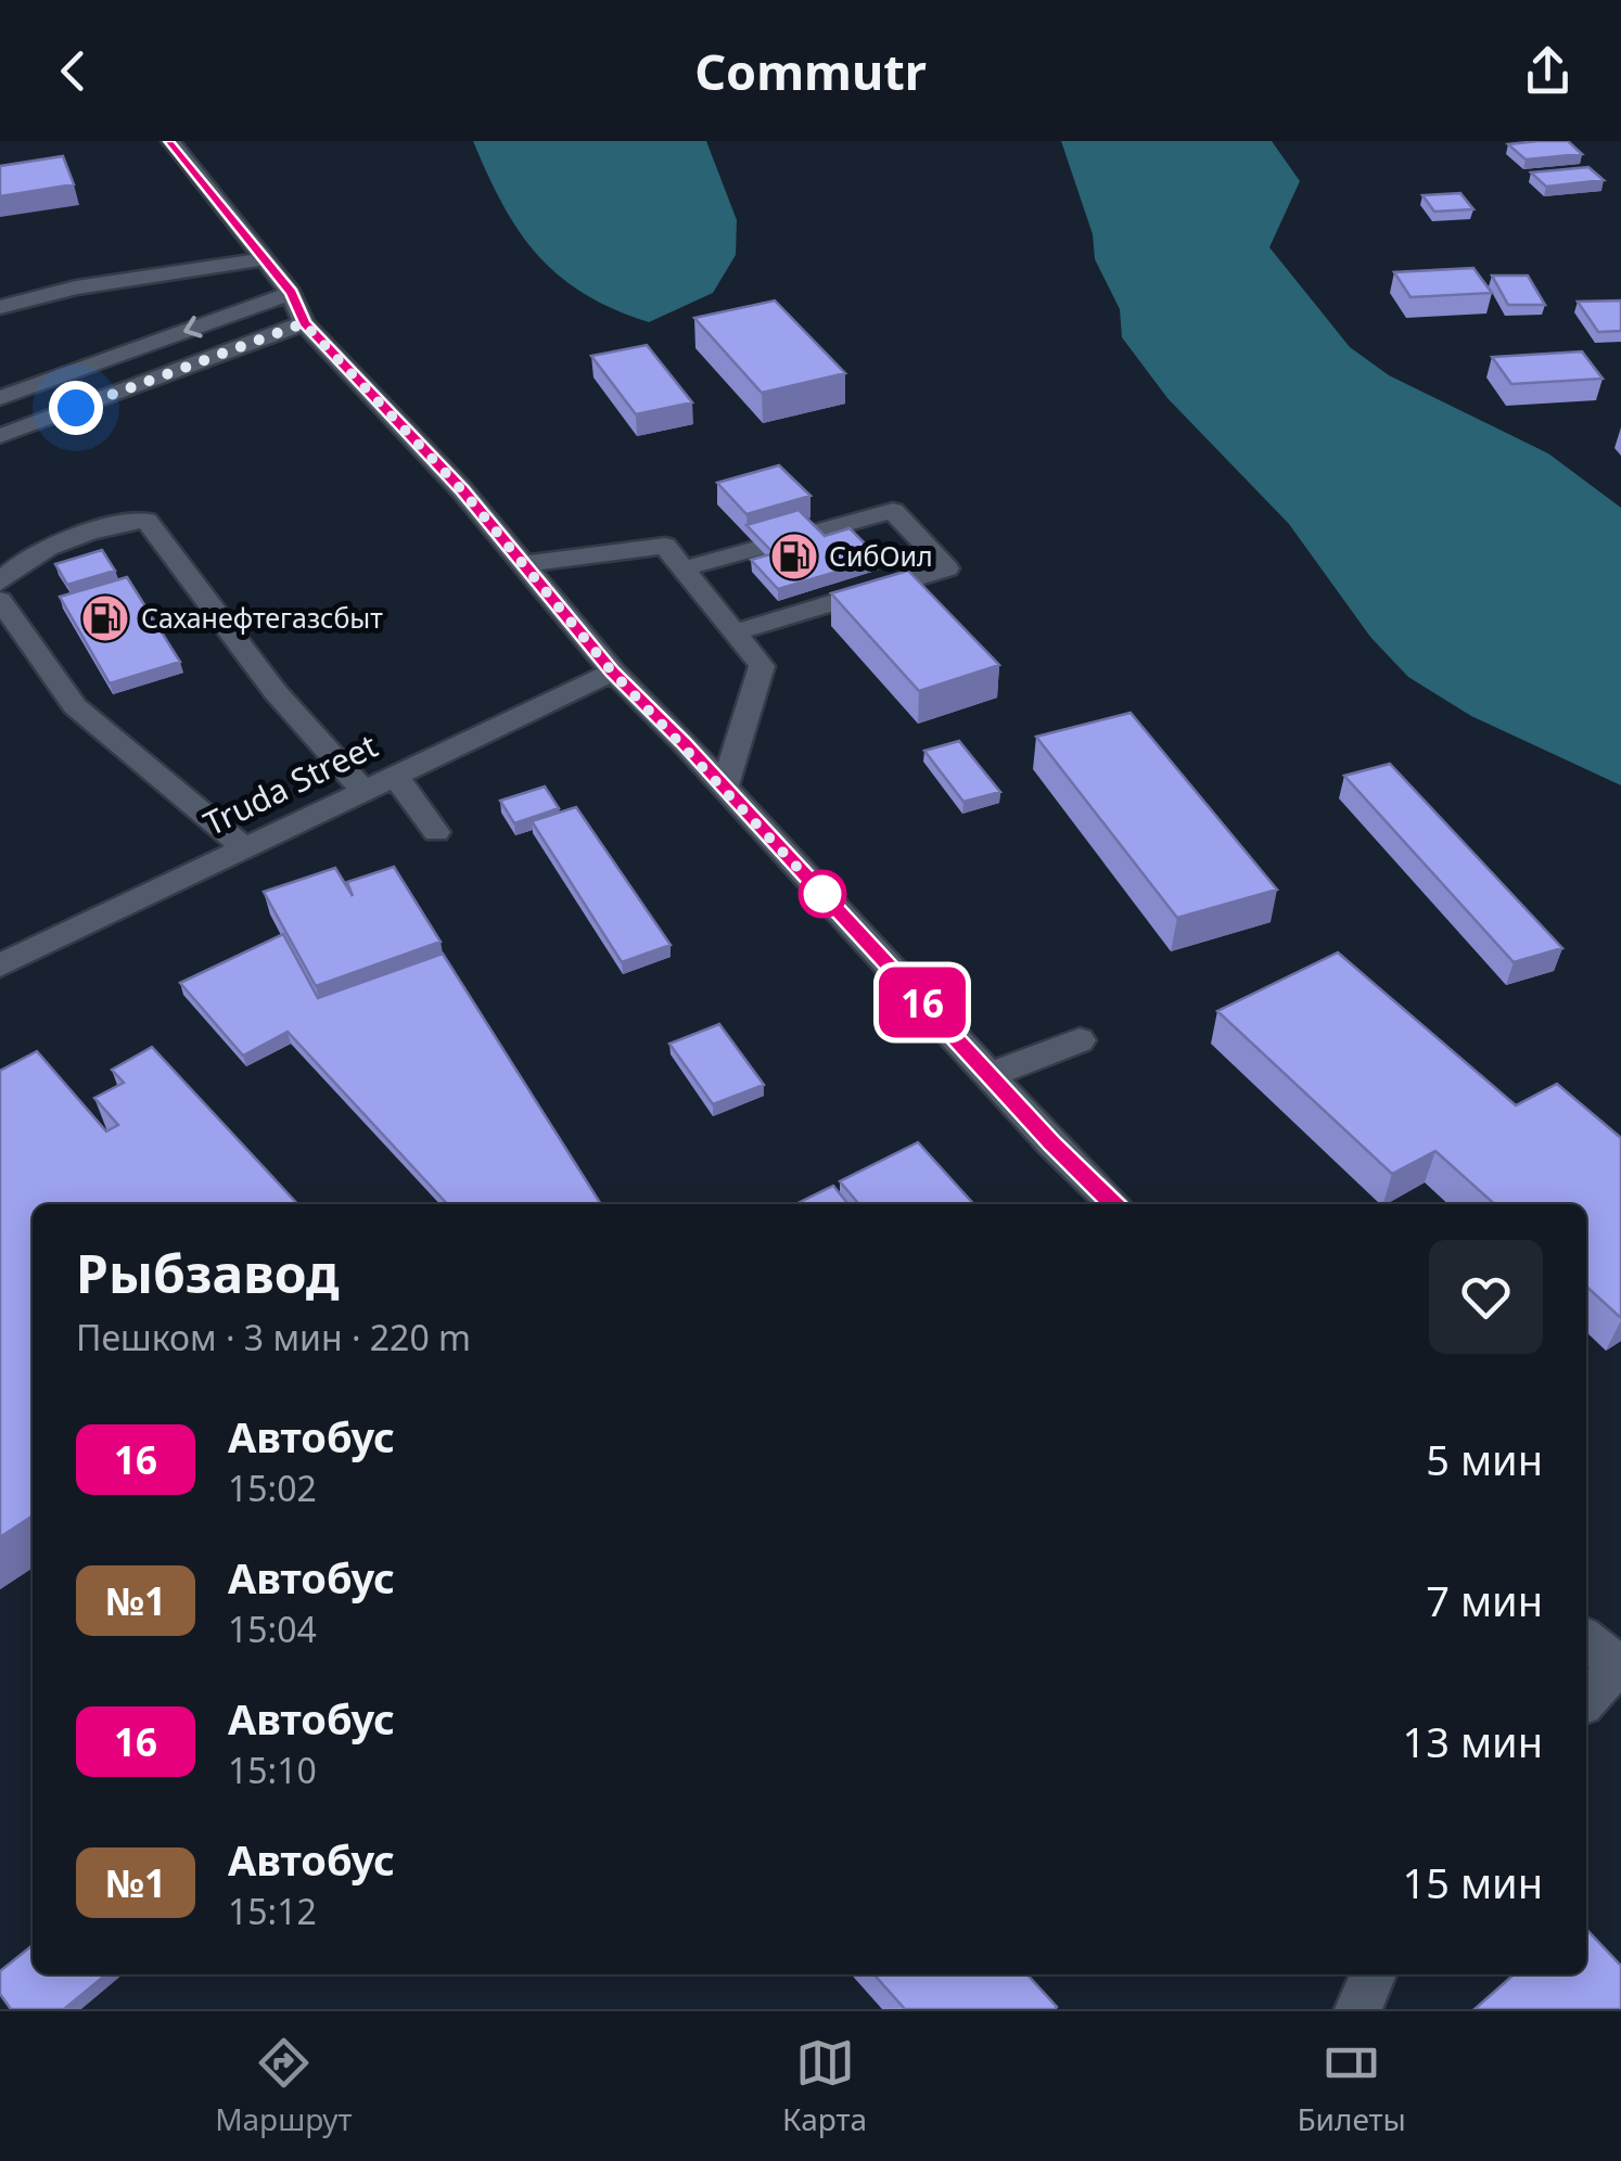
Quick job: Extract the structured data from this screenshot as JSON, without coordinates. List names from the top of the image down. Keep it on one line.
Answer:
{"streets":{"street":["Truda Street"]},"places":{"fuel station":["СибОил","Саханефтегазсбыт"]},"lines":["bus line 16"],"page":{"header":"Commutr","on_map":"16","heading":["Рыбзавод","Пешком · 3 мин · 220 m"],"list":[{"mark":"16","name":"Автобус","note":"15:02","value":"5 мин"},{"mark":"№1","name":"Автобус","note":"15:04","value":"7 мин"},{"mark":"16","name":"Автобус","note":"15:10","value":"13 мин"},{"mark":"№1","name":"Автобус","note":"15:12","value":"15 мин"}],"tabs":["Маршрут","Карта","Билеты"]}}
